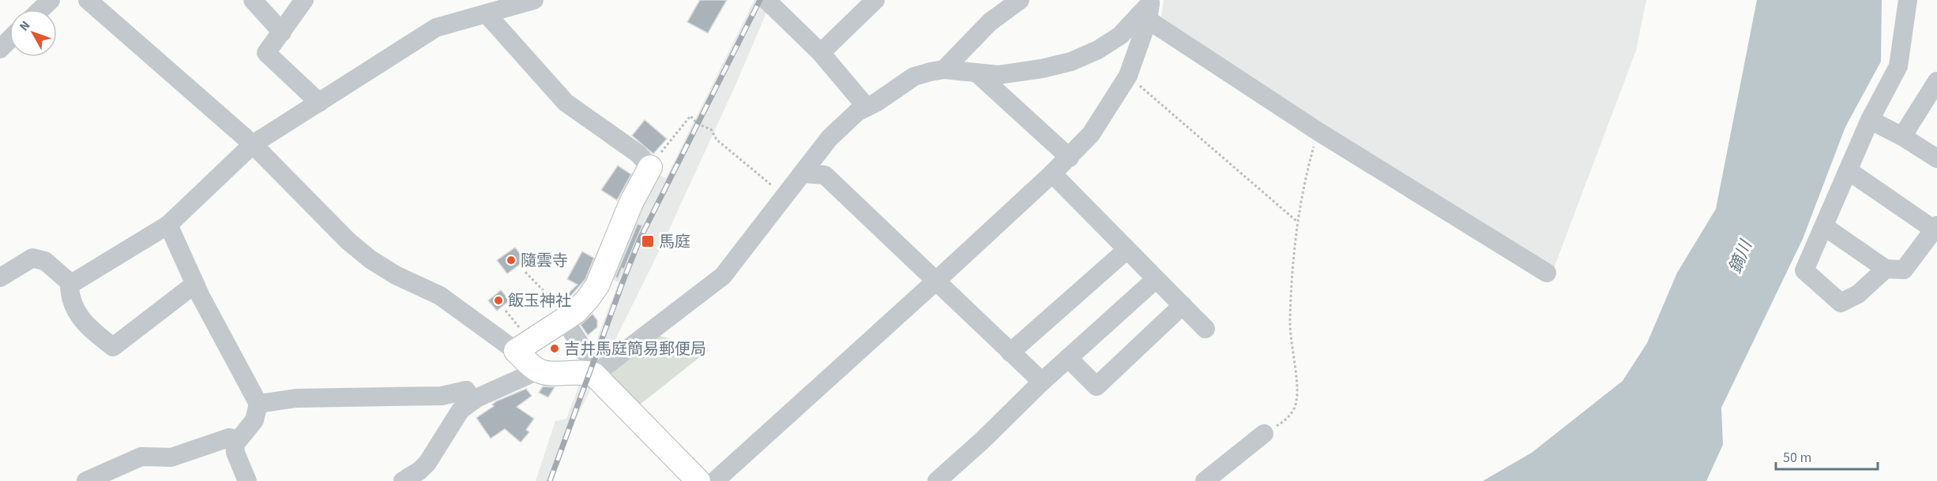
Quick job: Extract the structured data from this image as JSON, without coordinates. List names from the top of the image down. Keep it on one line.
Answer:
{"water":["鏑川"],"places":{"transit":["馬庭"],"other":["隨雲寺","飯玉神社","吉井馬庭簡易郵便局"]},"scale_bar":"50 m","north":"top left"}
